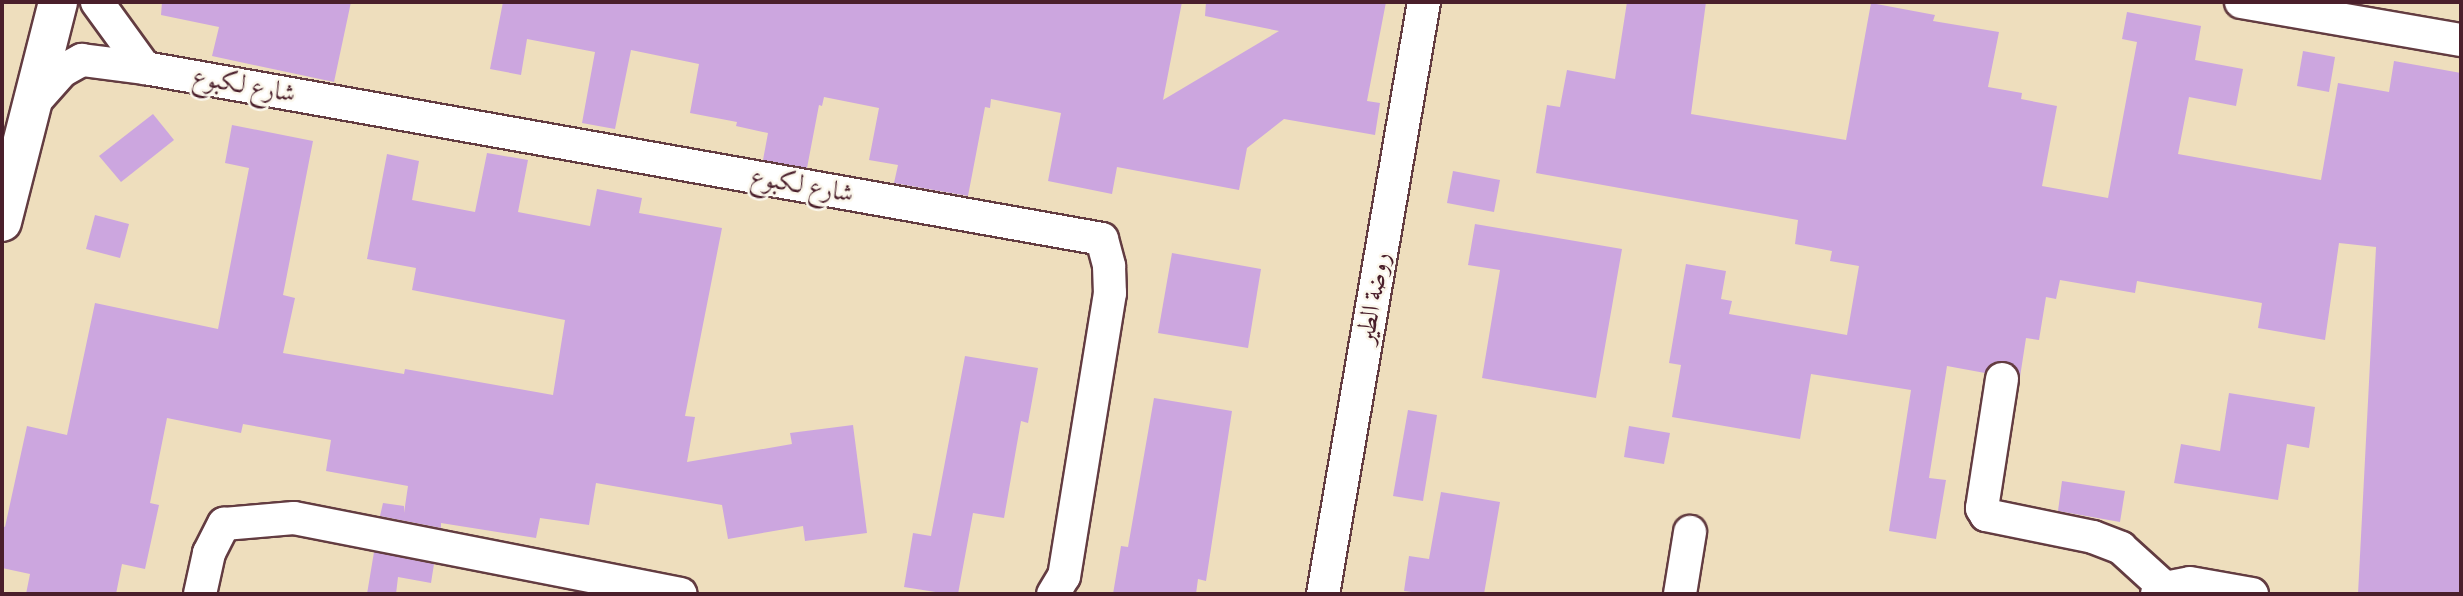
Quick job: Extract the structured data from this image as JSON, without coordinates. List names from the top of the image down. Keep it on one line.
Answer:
{"streets":{"street":["شارع لكبوع","روضة الطير"]}}
